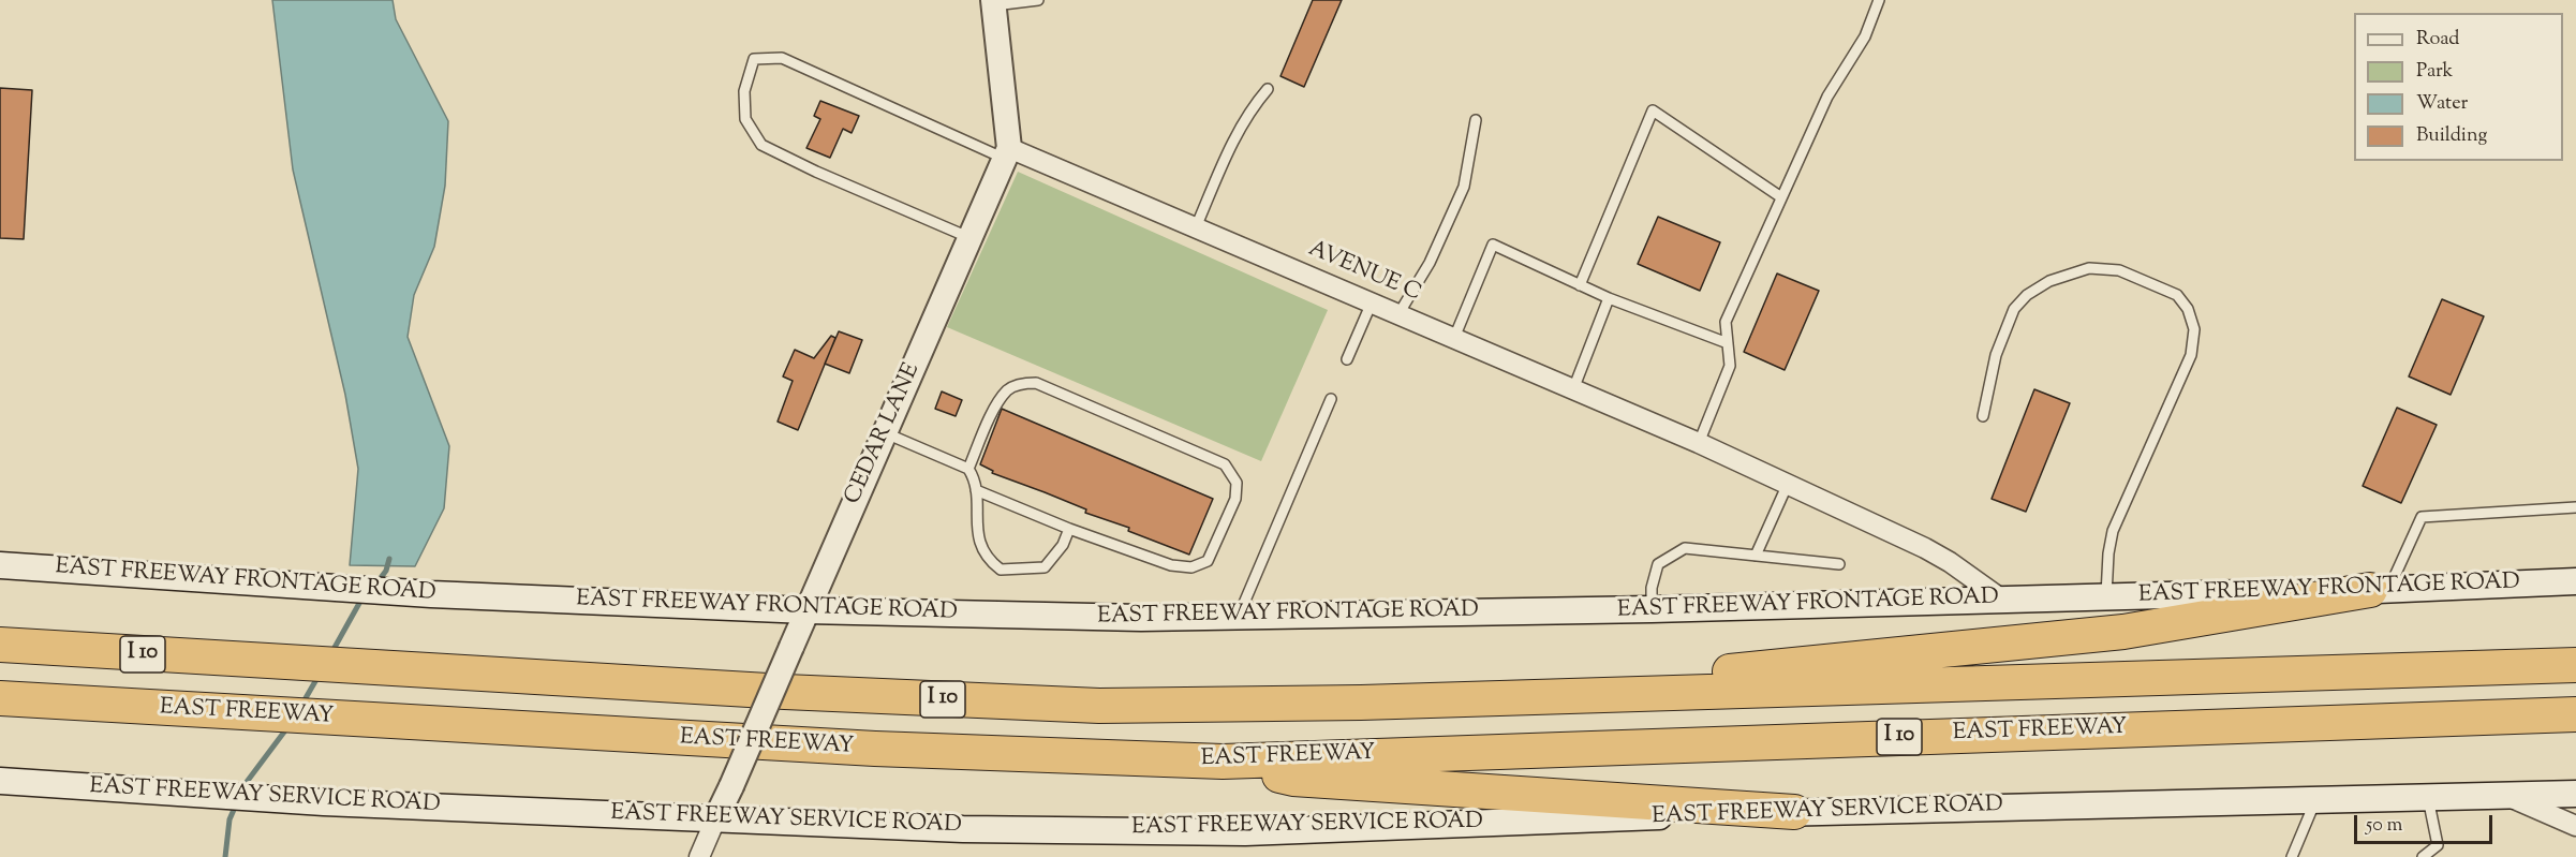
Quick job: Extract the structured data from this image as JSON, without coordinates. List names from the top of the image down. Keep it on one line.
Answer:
{"streets":{"highway":["I 10","EAST FREEWAY"],"main road":["EAST FREEWAY FRONTAGE ROAD","EAST FREEWAY SERVICE ROAD"],"street":["AVENUE C","CEDAR LANE"]},"crossings":[["AVENUE C","CEDAR LANE"],["AVENUE C","EAST FREEWAY FRONTAGE ROAD"],["CEDAR LANE","EAST FREEWAY FRONTAGE ROAD"],["CEDAR LANE","EAST FREEWAY SERVICE ROAD"]],"legend":["Road","Park","Water","Building"],"scale_bar":"50 m"}
